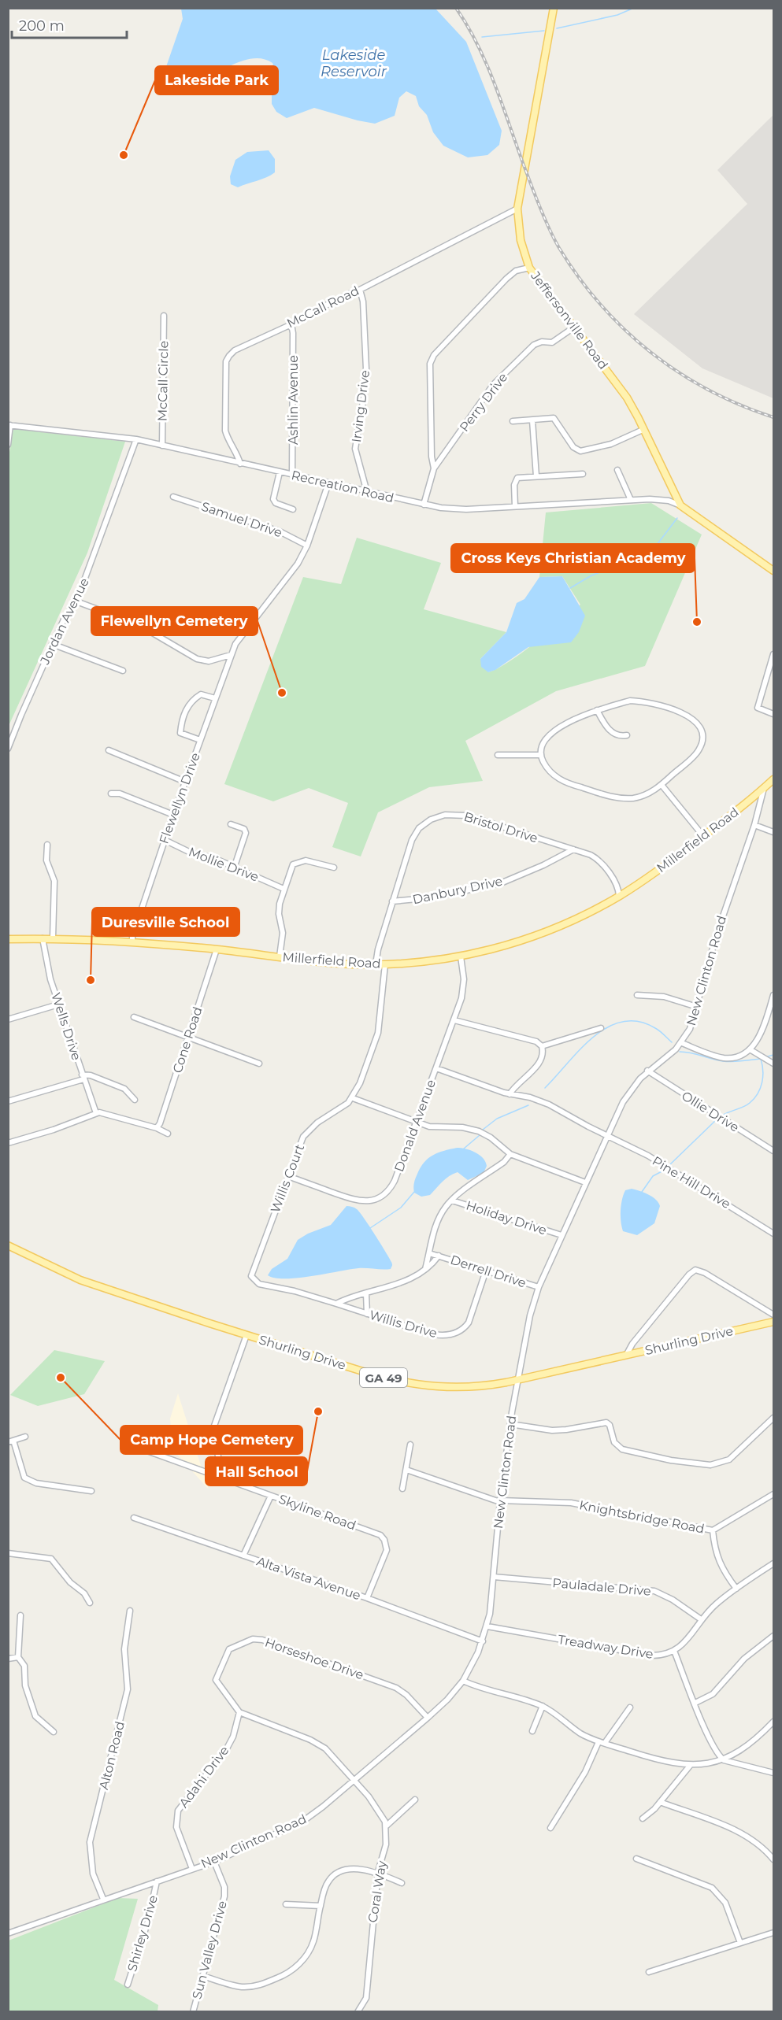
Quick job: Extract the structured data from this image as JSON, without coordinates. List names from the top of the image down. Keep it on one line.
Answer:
{"streets":{"main road":["Jeffersonville Road","Millerfield Road","Shurling Drive","GA 49"],"street":["McCall Road","McCall Circle","Ashlin Avenue","Perry Drive","Irving Drive","Recreation Road","Samuel Drive","Jordan Avenue","Flewellyn Drive","Bristol Drive","Mollie Drive","Danbury Drive","New Clinton Road","Wells Drive","Cone Road","Ollie Drive","Donald Avenue","Willis Court","Pine Hill Drive","Holiday Drive","Derrell Drive","Willis Drive","Skyline Road","Knightsbridge Road","Alta Vista Avenue","Pauladale Drive","Treadway Drive","Horseshoe Drive","Alton Road","Adahi Drive","Coral Way","Shirley Drive","Sun Valley Drive"]},"crossings":[["McCall Road","Jeffersonville Road"],["McCall Road","Ashlin Avenue"],["McCall Road","Irving Drive"],["McCall Road","Recreation Road"],["Jeffersonville Road","Perry Drive"],["Jeffersonville Road","Recreation Road"],["McCall Circle","Recreation Road"],["Ashlin Avenue","Recreation Road"],["Perry Drive","Recreation Road"],["Irving Drive","Recreation Road"],["Recreation Road","Jordan Avenue"],["Recreation Road","Flewellyn Drive"],["Samuel Drive","Flewellyn Drive"],["Flewellyn Drive","Millerfield Road"],["Flewellyn Drive","Mollie Drive"],["Bristol Drive","Millerfield Road"],["Bristol Drive","Danbury Drive"],["Millerfield Road","New Clinton Road"],["Millerfield Road","Wells Drive"],["Millerfield Road","Cone Road"],["Millerfield Road","Donald Avenue"],["New Clinton Road","Ollie Drive"],["New Clinton Road","Pine Hill Drive"],["New Clinton Road","Holiday Drive"],["New Clinton Road","Derrell Drive"],["New Clinton Road","Shurling Drive"],["New Clinton Road","Knightsbridge Road"],["New Clinton Road","Alta Vista Avenue"],["New Clinton Road","Pauladale Drive"],["New Clinton Road","Treadway Drive"],["New Clinton Road","Horseshoe Drive"],["New Clinton Road","Alton Road"],["New Clinton Road","Adahi Drive"],["New Clinton Road","Shirley Drive"],["New Clinton Road","Sun Valley Drive"],["Donald Avenue","Willis Court"],["Donald Avenue","Pine Hill Drive"],["Willis Court","Derrell Drive"],["Willis Court","Willis Drive"],["Derrell Drive","Willis Drive"],["Skyline Road","Alta Vista Avenue"],["Horseshoe Drive","Adahi Drive"]],"water":["Lakeside Reservoir"],"places":["Lakeside Park","Cross Keys Christian Academy","Flewellyn Cemetery","Duresville School","Camp Hope Cemetery","Hall School"],"scale_bar":"200 m"}
